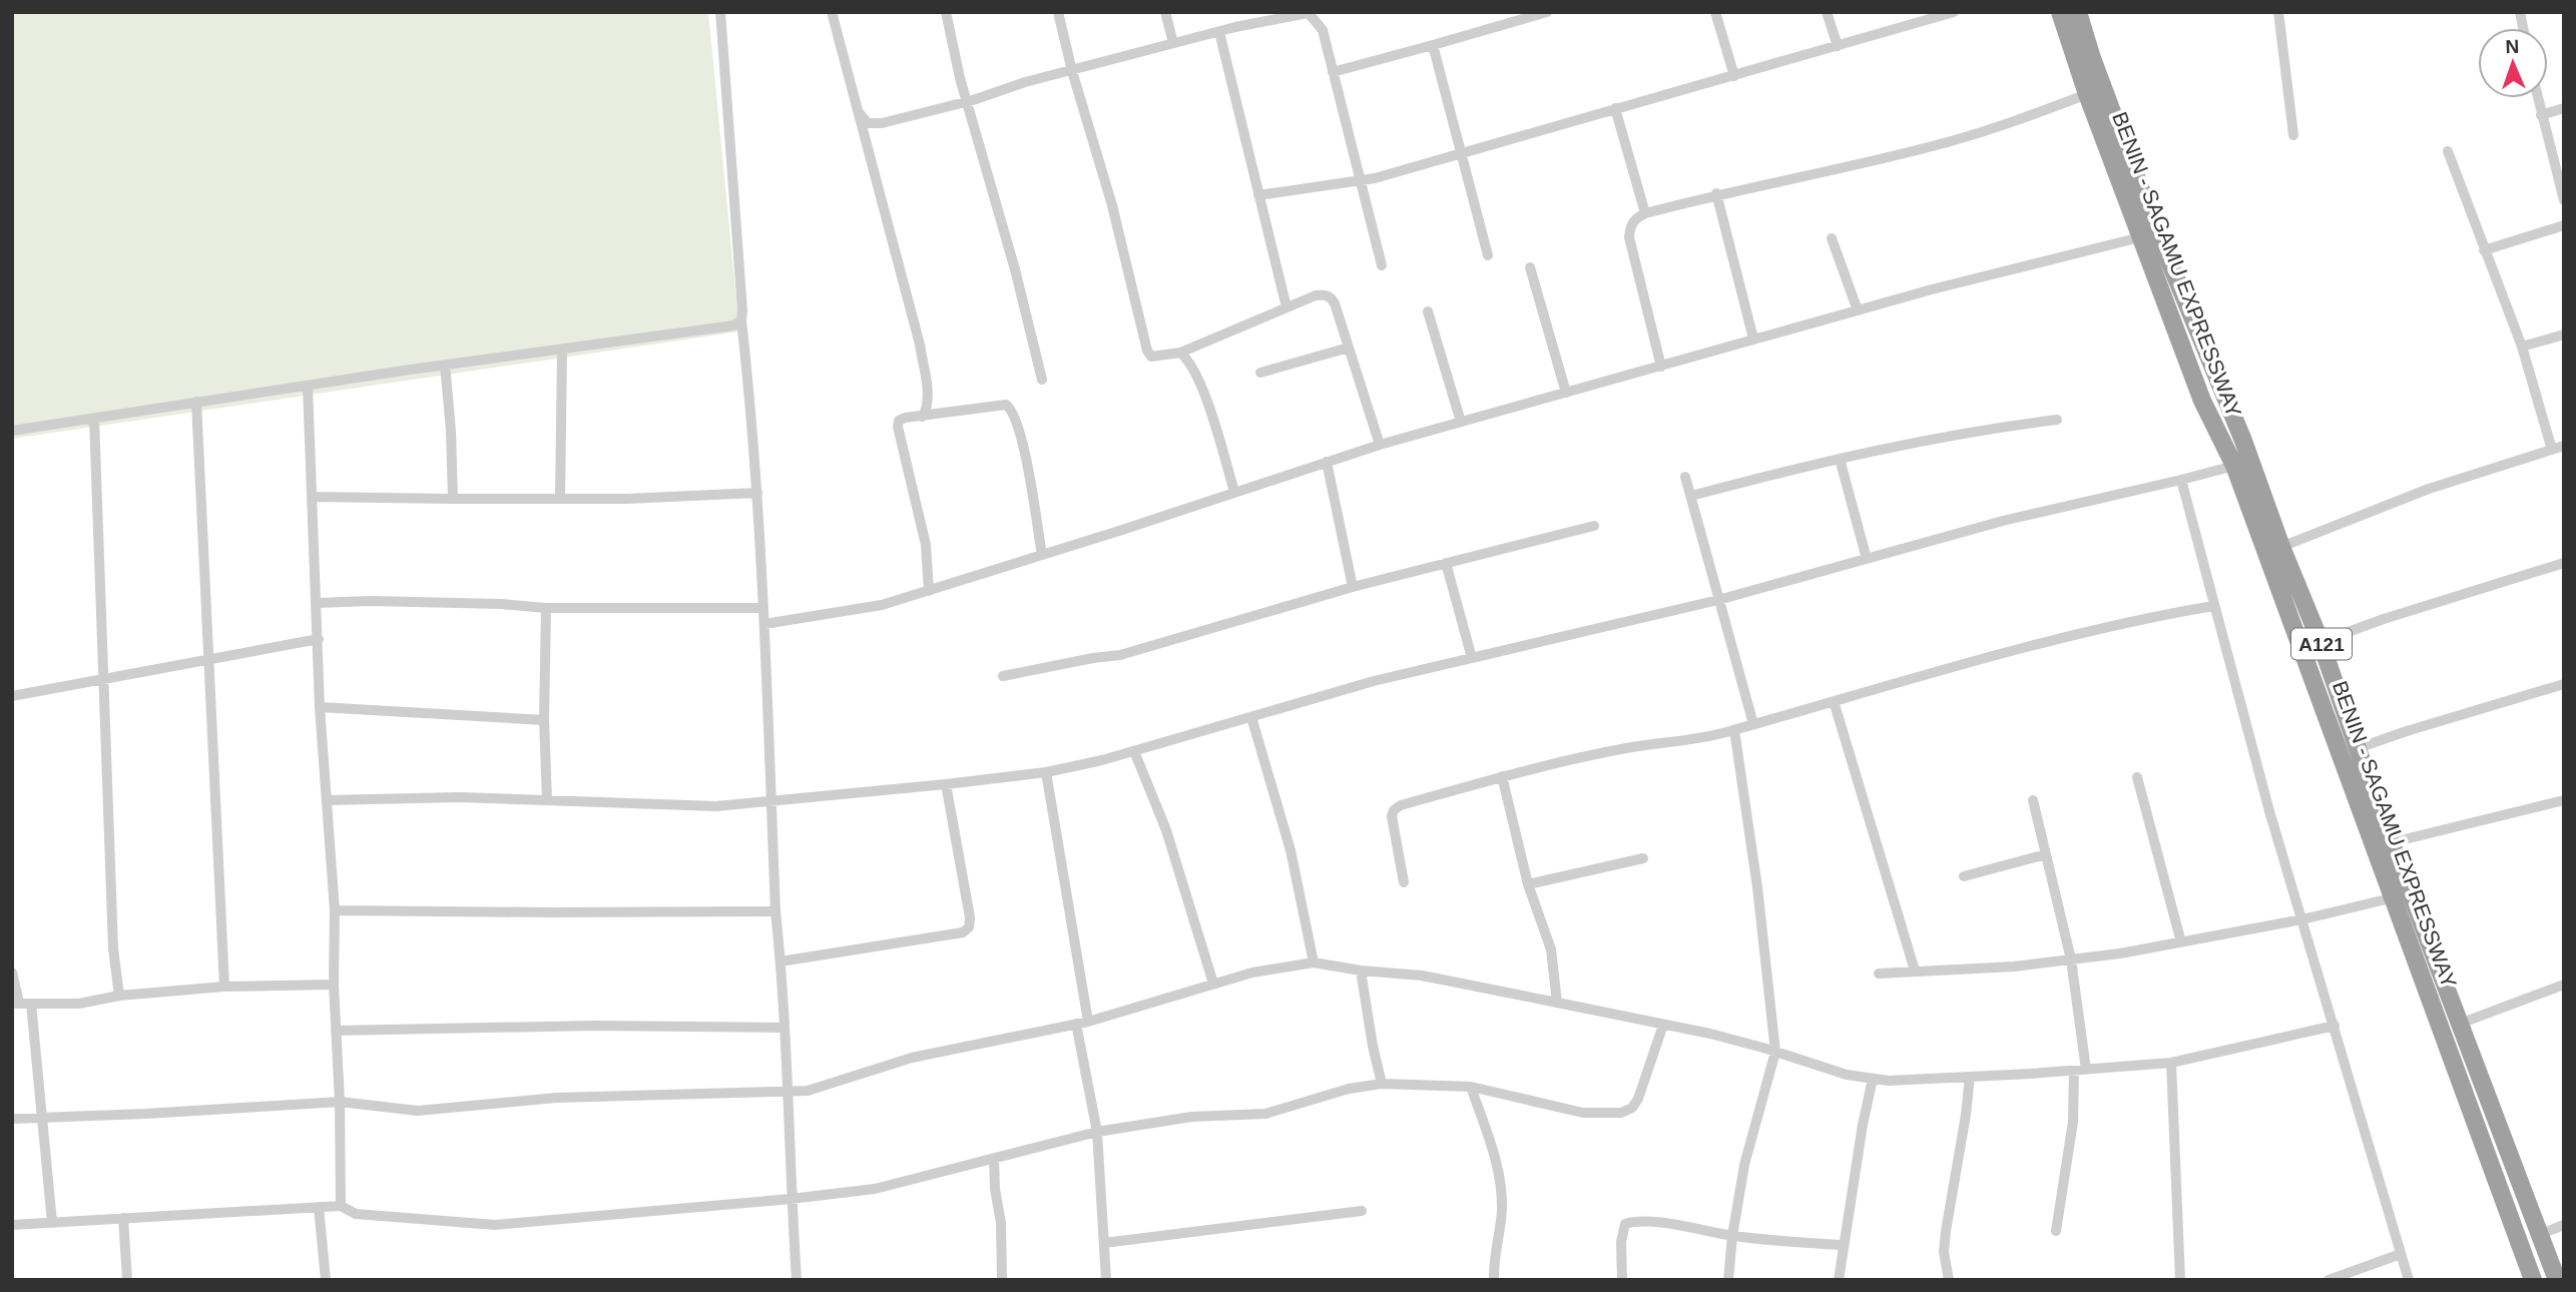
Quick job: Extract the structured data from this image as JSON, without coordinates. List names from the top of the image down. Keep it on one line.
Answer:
{"streets":{"highway":["BENIN - SAGAMU EXPRESSWAY","A121"]},"north":"top"}
